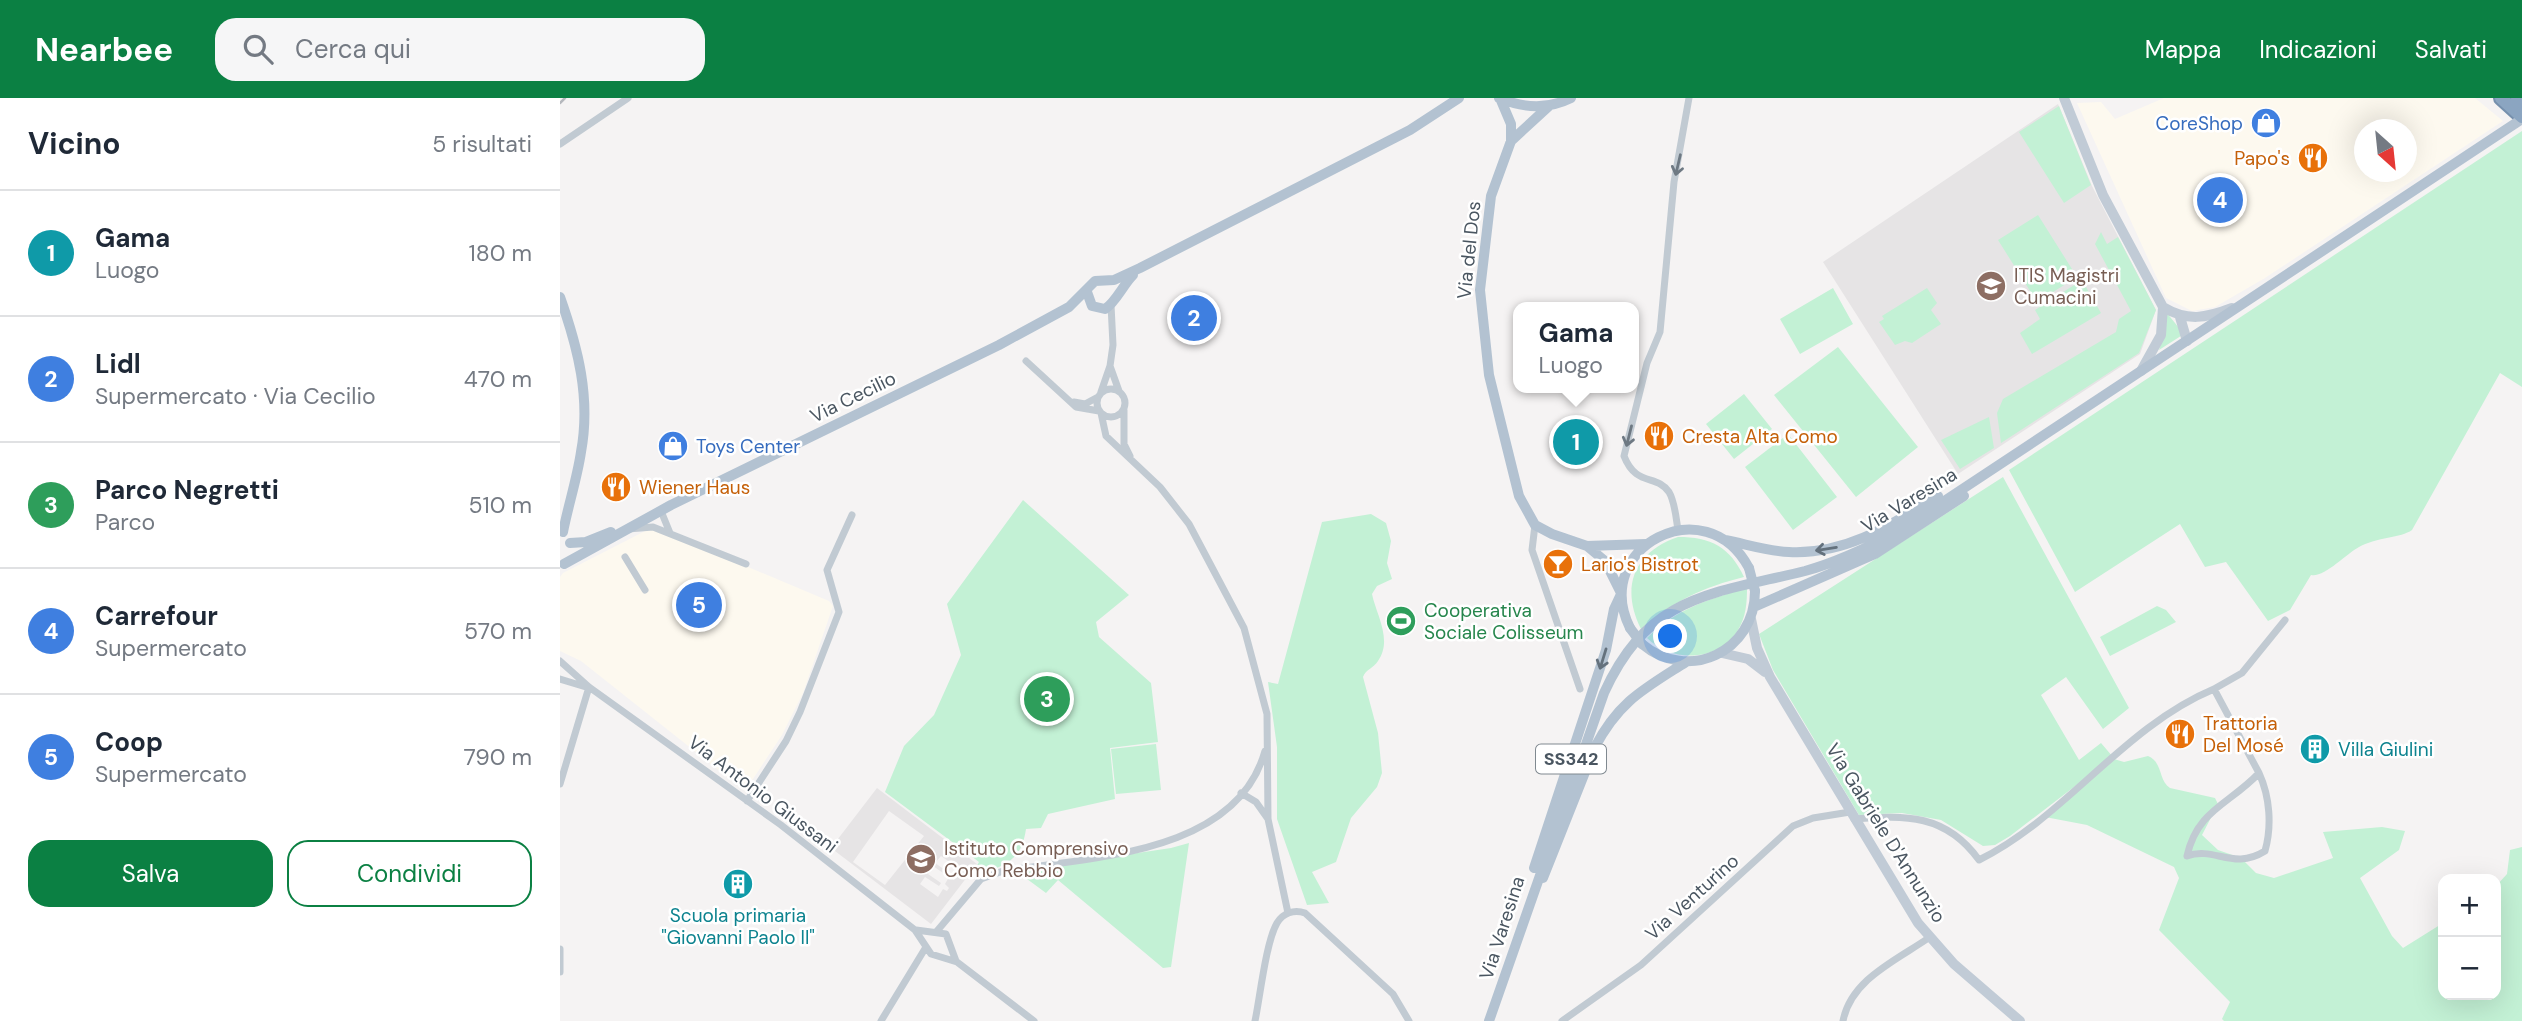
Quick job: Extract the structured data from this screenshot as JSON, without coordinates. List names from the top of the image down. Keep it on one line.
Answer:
{"streets":{"main road":["Via del Dos","Via Cecilio","Via Varesina","SS342","Via Gabriele D'Annunzio"],"street":["Via Antonio Giussani","Via Venturino"]},"crossings":[["Via Varesina","SS342"],["SS342","Via Gabriele D'Annunzio"],["Via Gabriele D'Annunzio","Via Venturino"]],"places":{"shop":["CoreShop","Toys Center"],"restaurant":["Papo's","Cresta Alta Como","Wiener Haus","Trattoria Del Mosé"],"school or university":["ITIS Magistri Cumacini","Istituto Comprensivo Como Rebbio"],"bar":["Lario's Bistrot"],"sports":["Cooperativa Sociale Colisseum"],"building":["Villa Giulini","Scuola primaria \"Giovanni Paolo II\""]},"north":"bottom right","page":{"header":"Nearbee","search":"Cerca qui","nav":["Mappa","Indicazioni","Salvati"],"heading":["Vicino","5 risultati"],"pins":["4","2","1","5","3"],"list":[{"mark":"1","name":"Gama","note":"Luogo","value":"180 m"},{"mark":"2","name":"Lidl","note":"Supermercato · Via Cecilio","value":"470 m"},{"mark":"3","name":"Parco Negretti","note":"Parco","value":"510 m"},{"mark":"4","name":"Carrefour","note":"Supermercato","value":"570 m"},{"mark":"5","name":"Coop","note":"Supermercato","value":"790 m"}],"popup":["Gama","Luogo"],"buttons":["Salva","Condividi"],"map_buttons":["+","−"]}}
